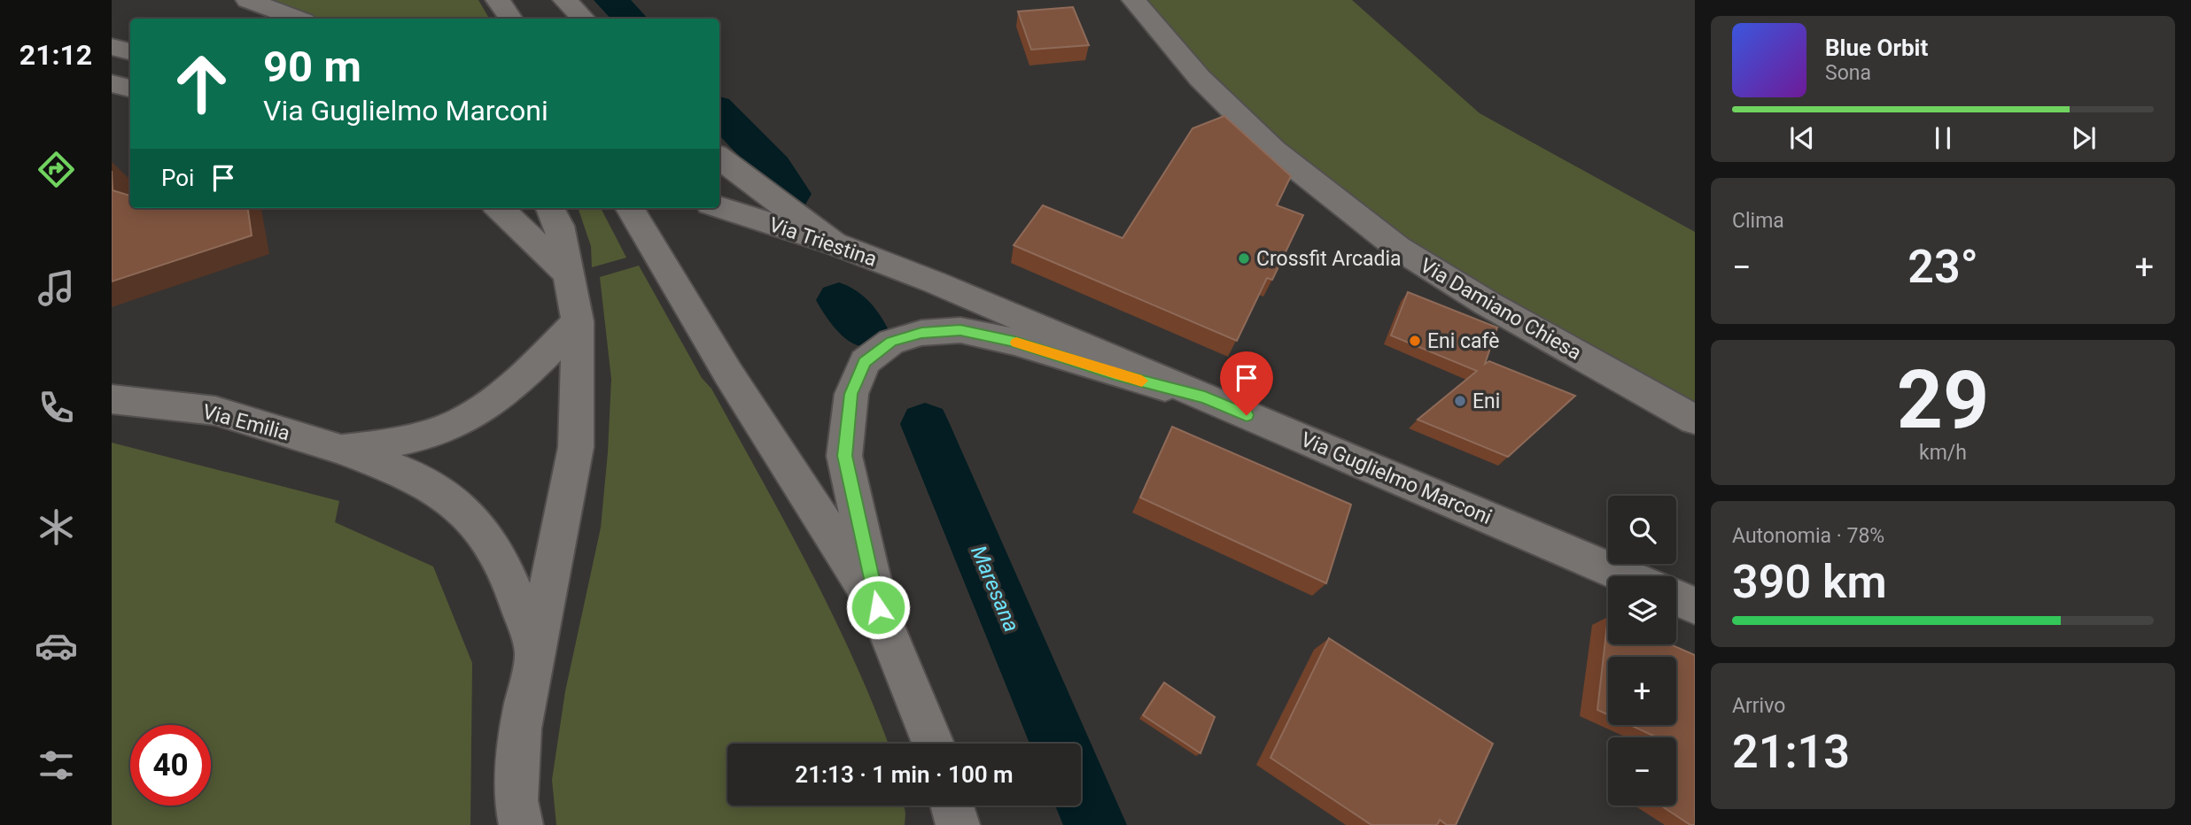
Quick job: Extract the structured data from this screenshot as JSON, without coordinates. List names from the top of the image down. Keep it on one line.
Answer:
{"streets":{"street":["Via Triestina","Via Damiano Chiesa","Via Emilia","Via Guglielmo Marconi"]},"crossings":[["Via Triestina","Via Guglielmo Marconi"]],"water":["Maresana"],"places":["Crossfit Arcadia","Eni cafè","Eni"],"page":{"tabs":"21:12","turn":["90 m","Via Guglielmo Marconi"],"song":["Blue Orbit","Sona"],"then":"Poi","tile":["Clima",["29","km/h"],["Autonomia · 78%","390 km"],["Arrivo","21:13"]],"heat":["−","23°","+"],"map_buttons":["+","−"],"limit":"40","trip":"21:13 · 1 min · 100 m"}}
